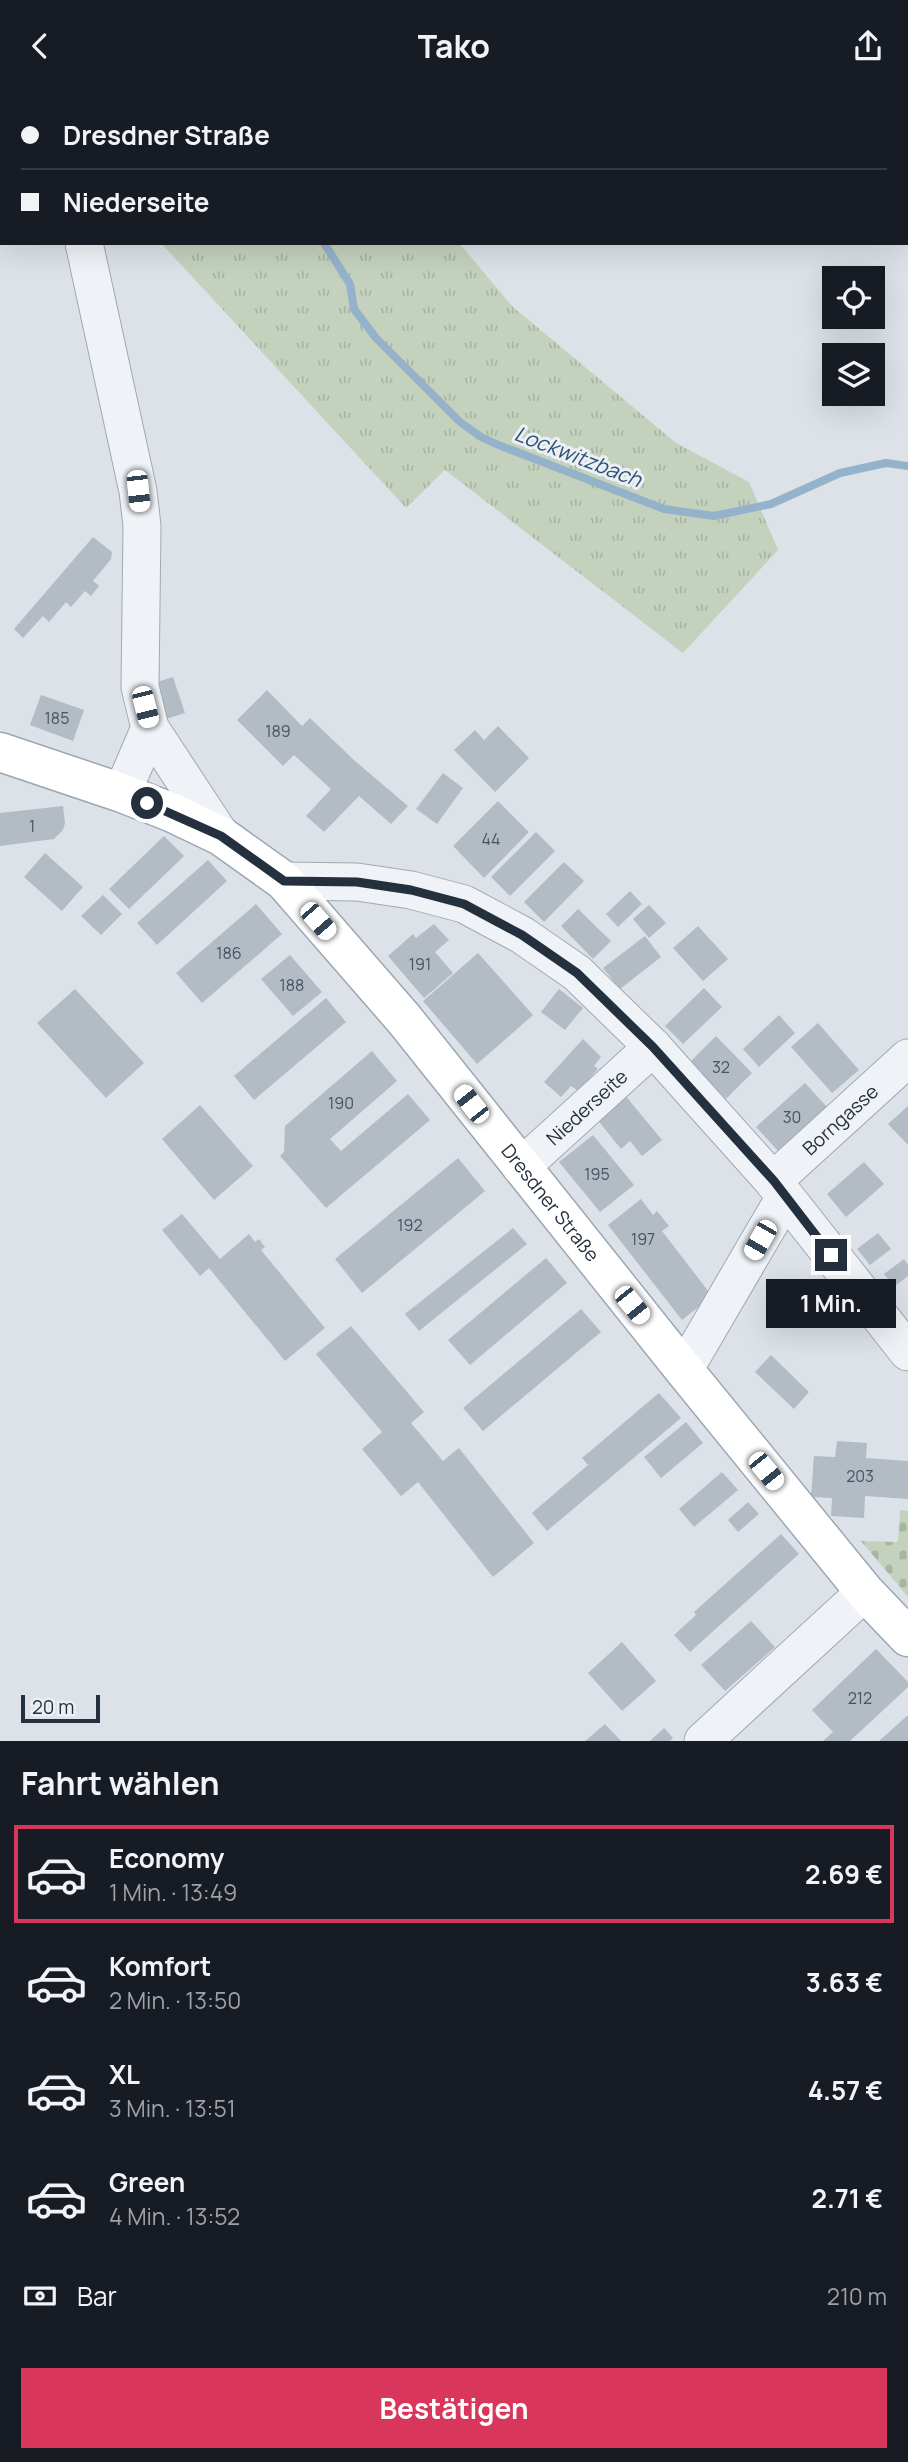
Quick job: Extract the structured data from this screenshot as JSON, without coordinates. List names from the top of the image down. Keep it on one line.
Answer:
{"streets":{"main road":["Dresdner Straße"],"street":["Niederseite","Borngasse"]},"crossings":[["Niederseite","Dresdner Straße"]],"water":["Lockwitzbach"],"house_numbers":["185","189","1","44","186","191","188","32","190","30","195","192","197","203","212"],"scale_bar":"20 m","page":{"header":"Tako","banner":["Dresdner Straße","Niederseite"],"bubble":"1 Min.","scale":"20 m","heading":"Fahrt wählen","list":[{"name":"Economy","note":"1 Min. · 13:49","value":"2.69 €"},{"name":"Komfort","note":"2 Min. · 13:50","value":"3.63 €"},{"name":"XL","note":"3 Min. · 13:51","value":"4.57 €"},{"name":"Green","note":"4 Min. · 13:52","value":"2.71 €"}],"pay":["Bar","210 m"],"buttons":"Bestätigen"}}
